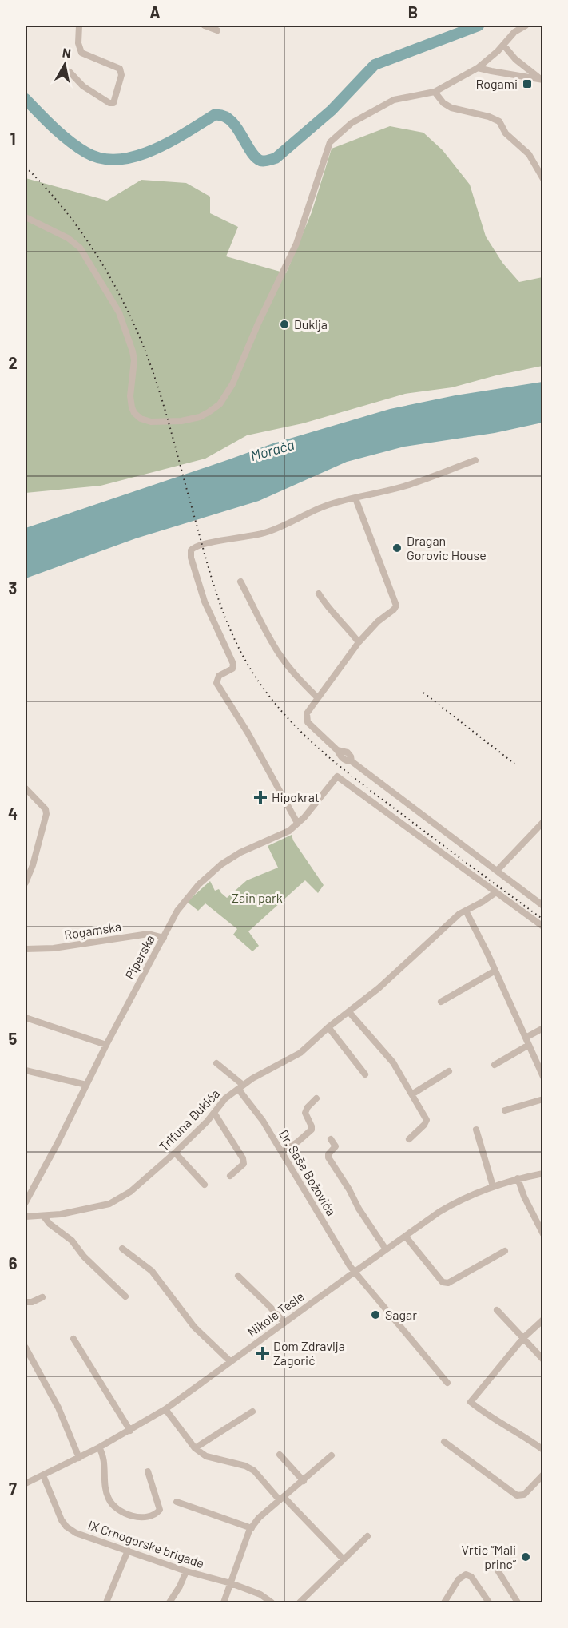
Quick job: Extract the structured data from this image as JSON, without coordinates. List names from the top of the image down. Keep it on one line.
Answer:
{"streets":{"street":["Rogamska","Piperska","Trifuna Đukića","Dr. Saše Božovića","Nikole Tesle","IX Crnogorske brigade"]},"crossings":[["Rogamska","Piperska"],["Piperska","Trifuna Đukića"],["Trifuna Đukića","Dr. Saše Božovića"],["Dr. Saše Božovića","Nikole Tesle"],["Nikole Tesle","IX Crnogorske brigade"]],"water":["Morača"],"parks":["Zain park"],"places":{"transit":["Rogami"],"other":["Duklja","Dragan Gorovic House","Sagar","Vrtic “Mali princ”"],"health":["Hipokrat","Dom Zdravlja Zagorić"]},"north":"top","grid":{"columns":["A","B"],"rows":["1","2","3","4","5","6","7"]}}
